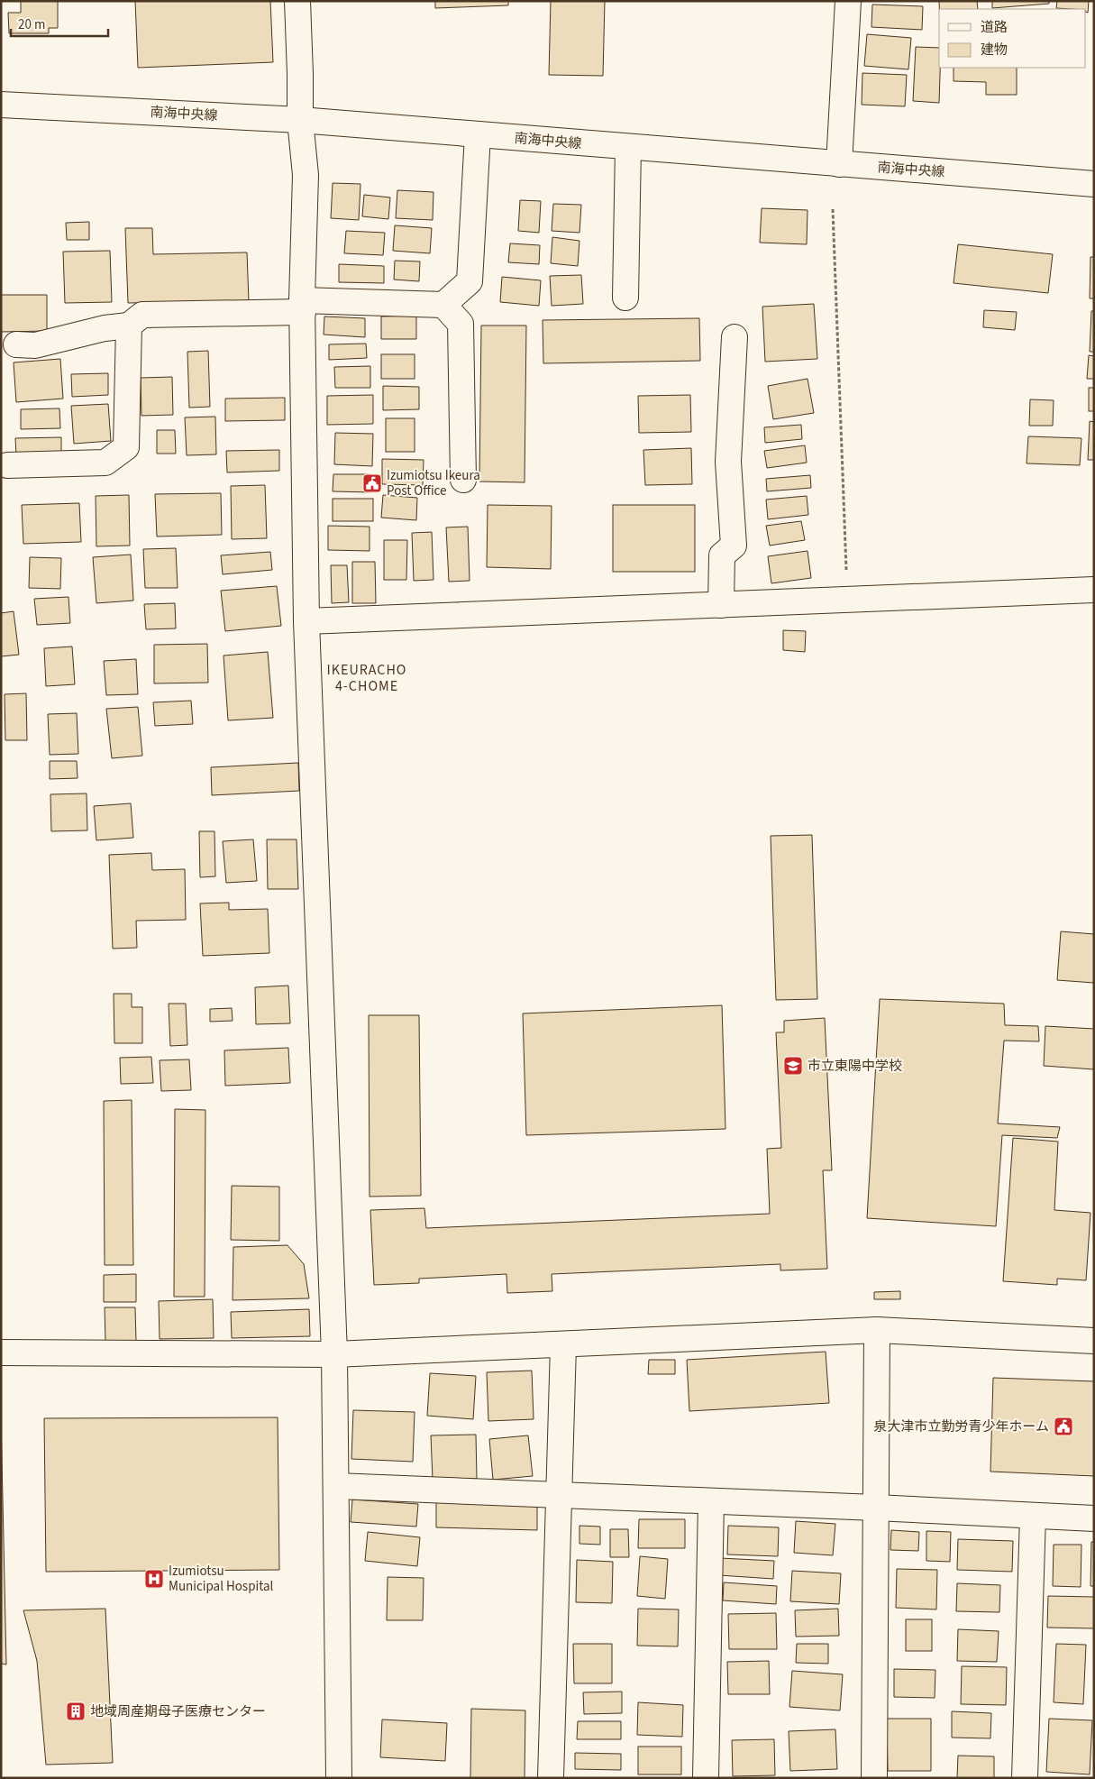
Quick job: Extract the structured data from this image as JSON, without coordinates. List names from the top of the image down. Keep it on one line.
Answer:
{"streets":{"street":["南海中央線"]},"districts":["IKEURACHO 4-CHOME"],"places":{"public building":["Izumiotsu Ikeura Post Office","泉大津市立勤労青少年ホーム"],"school or university":["市立東陽中学校"],"hospital":["Izumiotsu Municipal Hospital"],"building":["地域周産期母子医療センター"]},"legend":["道路","建物"],"scale_bar":"20 m"}
